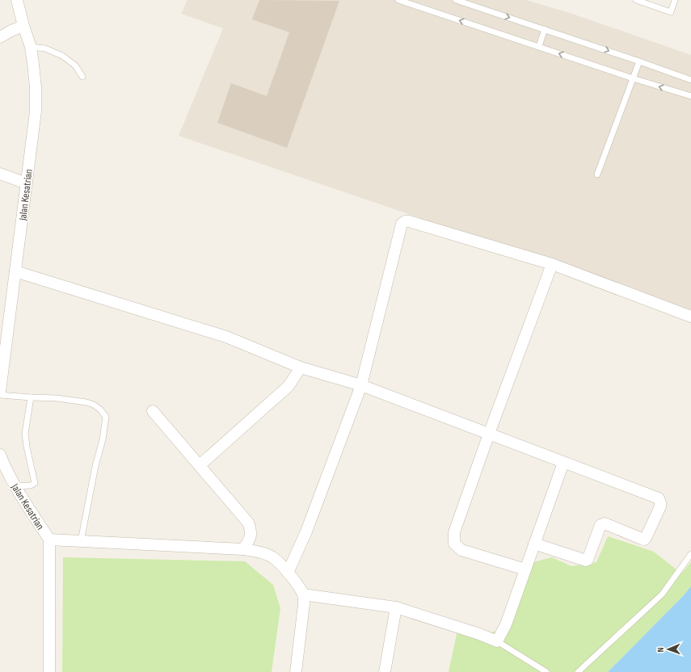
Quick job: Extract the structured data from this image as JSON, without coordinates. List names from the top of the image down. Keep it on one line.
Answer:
{"streets":{"street":["Jalan Kesatrian"]},"north":"left"}
